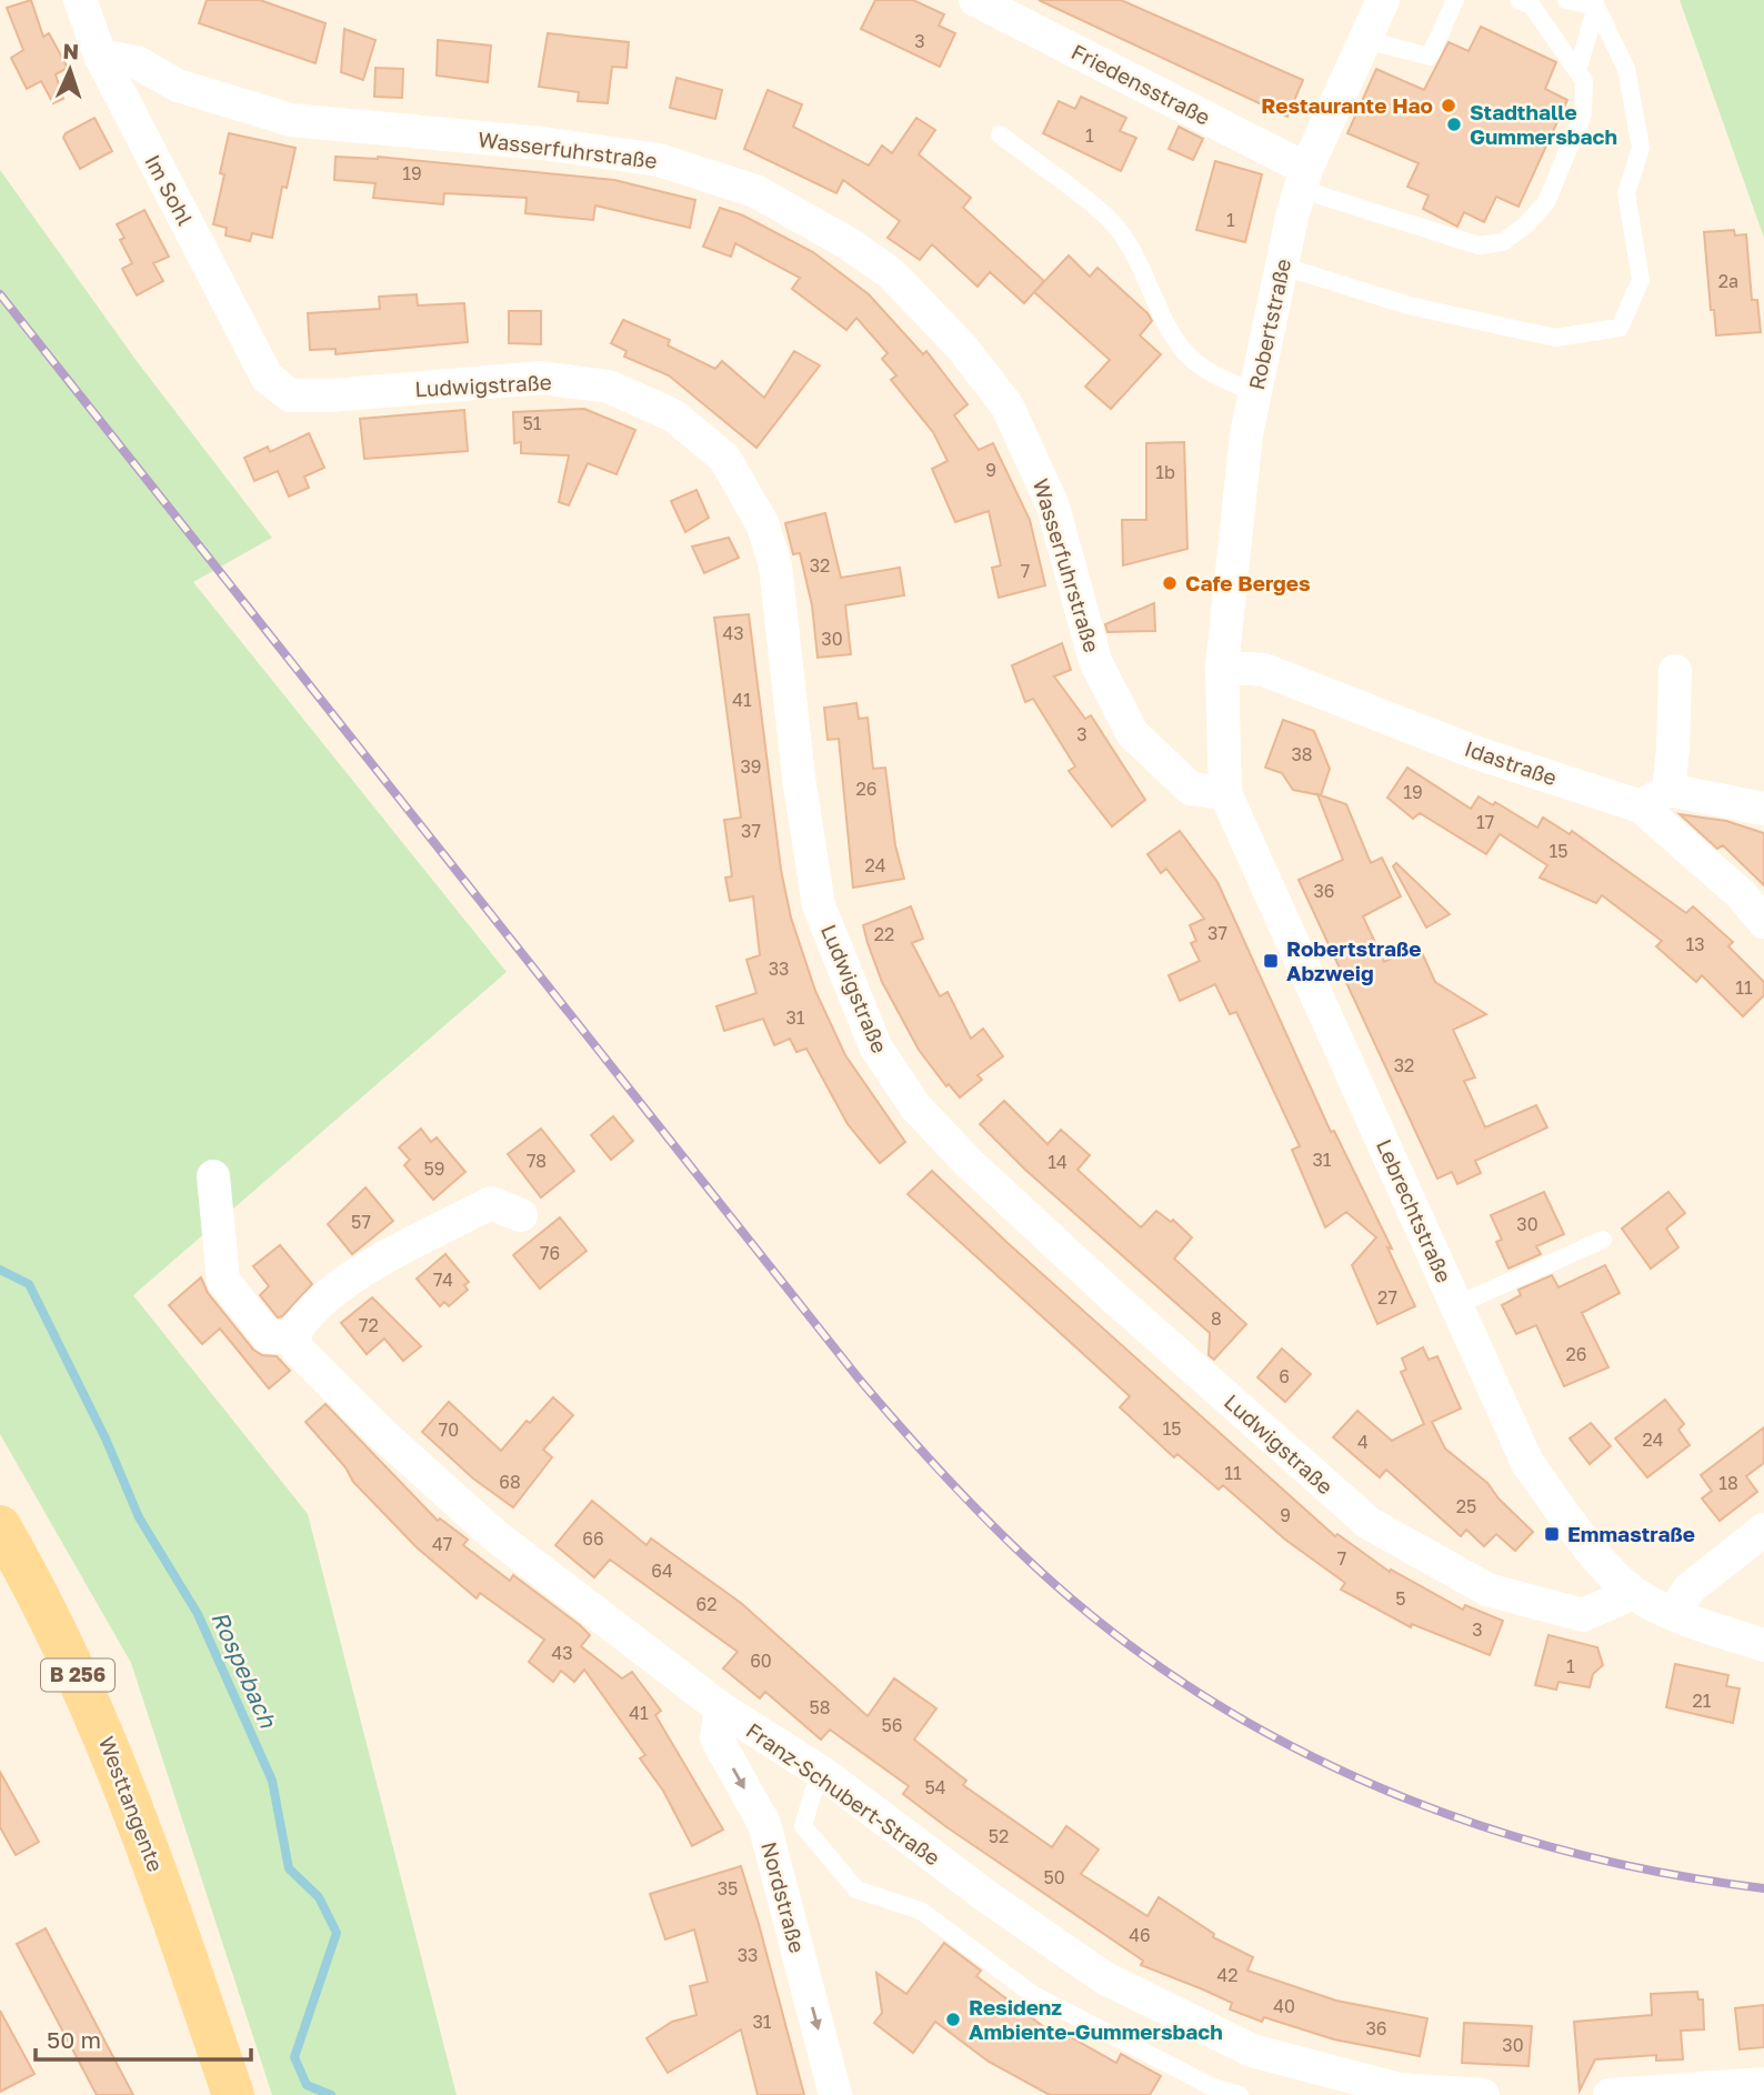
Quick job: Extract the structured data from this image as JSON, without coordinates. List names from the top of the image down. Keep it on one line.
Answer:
{"streets":{"main road":["B 256","Westtangente"],"street":["Friedensstraße","Wasserfuhrstraße","Im Sohl","Robertstraße","Ludwigstraße","Idastraße","Lebrechtstraße","Franz-Schubert-Straße","Nordstraße"]},"crossings":[["Friedensstraße","Robertstraße"],["Wasserfuhrstraße","Im Sohl"],["Wasserfuhrstraße","Lebrechtstraße"],["Im Sohl","Ludwigstraße"],["Robertstraße","Idastraße"],["Robertstraße","Lebrechtstraße"],["Ludwigstraße","Lebrechtstraße"],["Idastraße","Lebrechtstraße"],["Franz-Schubert-Straße","Nordstraße"]],"one_way":["Nordstraße"],"water":["Rospebach"],"places":{"other":["Restaurante Hao","Stadthalle Gummersbach","Cafe Berges","Residenz Ambiente-Gummersbach"],"transit":["Robertstraße Abzweig","Emmastraße"]},"house_numbers":["3","1","19","1","2a","51","9","1b","32","7","43","30","41","3","38","39","26","19","17","37","15","24","36","37","22","13","33","11","31","32","31","78","14","59","57","30","76","74","27","8","72","26","6","15","70","24","4","11","68","18","25","9","66","47","7","64","5","62","3","43","60","1","21","58","41","56","54","52","50","35","46","33","42","40","31","36","30"],"scale_bar":"50 m","north":"top"}
